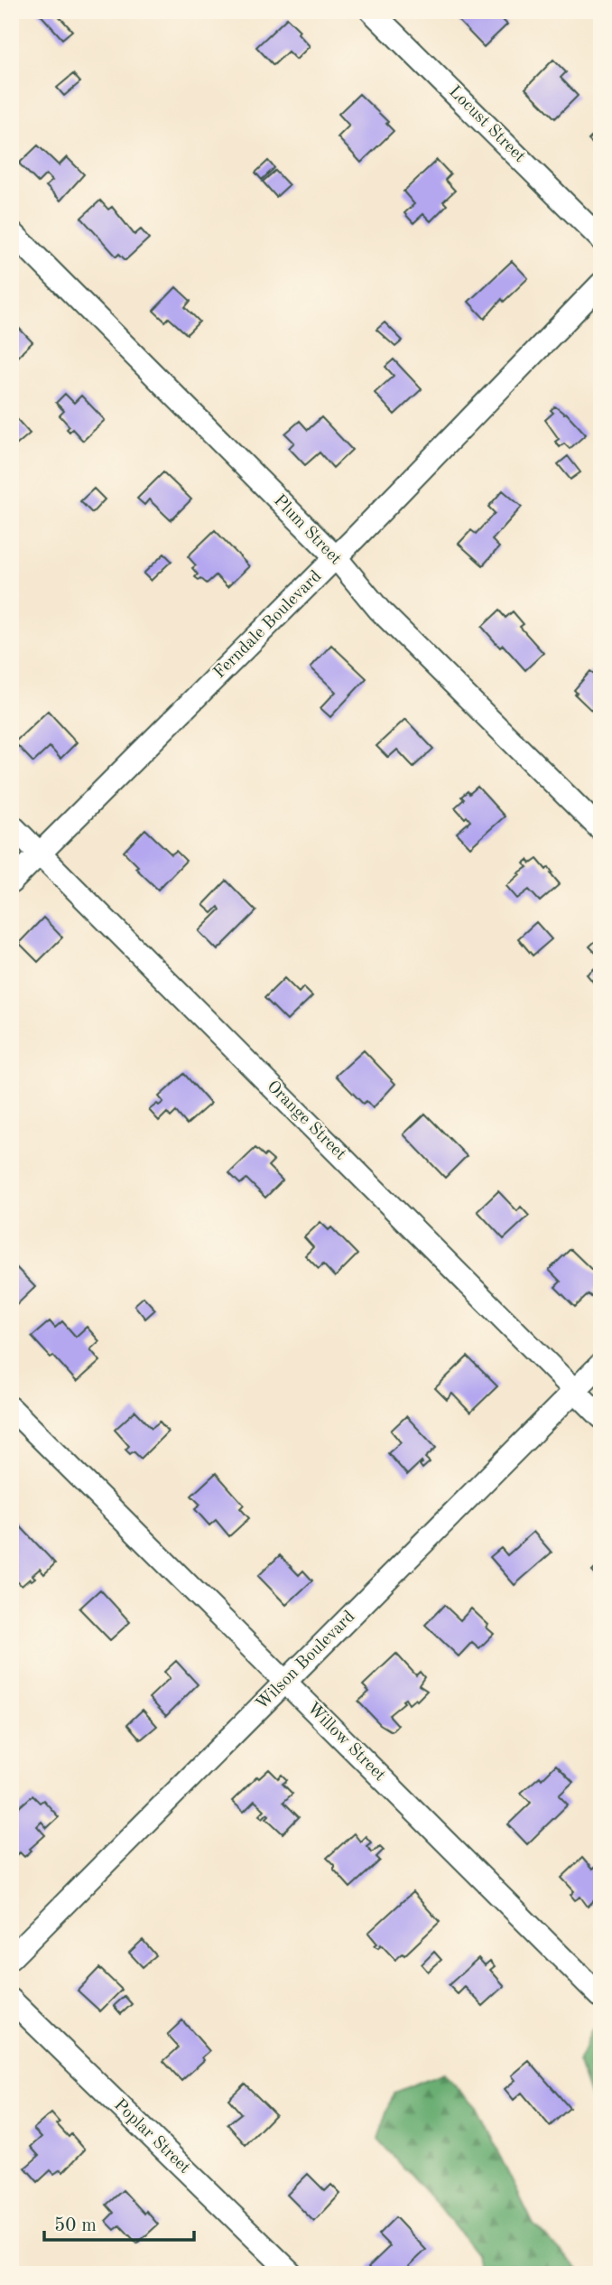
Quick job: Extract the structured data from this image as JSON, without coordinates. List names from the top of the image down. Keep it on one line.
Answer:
{"streets":{"street":["Locust Street","Plum Street","Ferndale Boulevard","Orange Street","Wilson Boulevard","Willow Street","Poplar Street"]},"crossings":[["Plum Street","Ferndale Boulevard"],["Ferndale Boulevard","Orange Street"],["Orange Street","Wilson Boulevard"],["Wilson Boulevard","Willow Street"]],"scale_bar":"50 m"}
